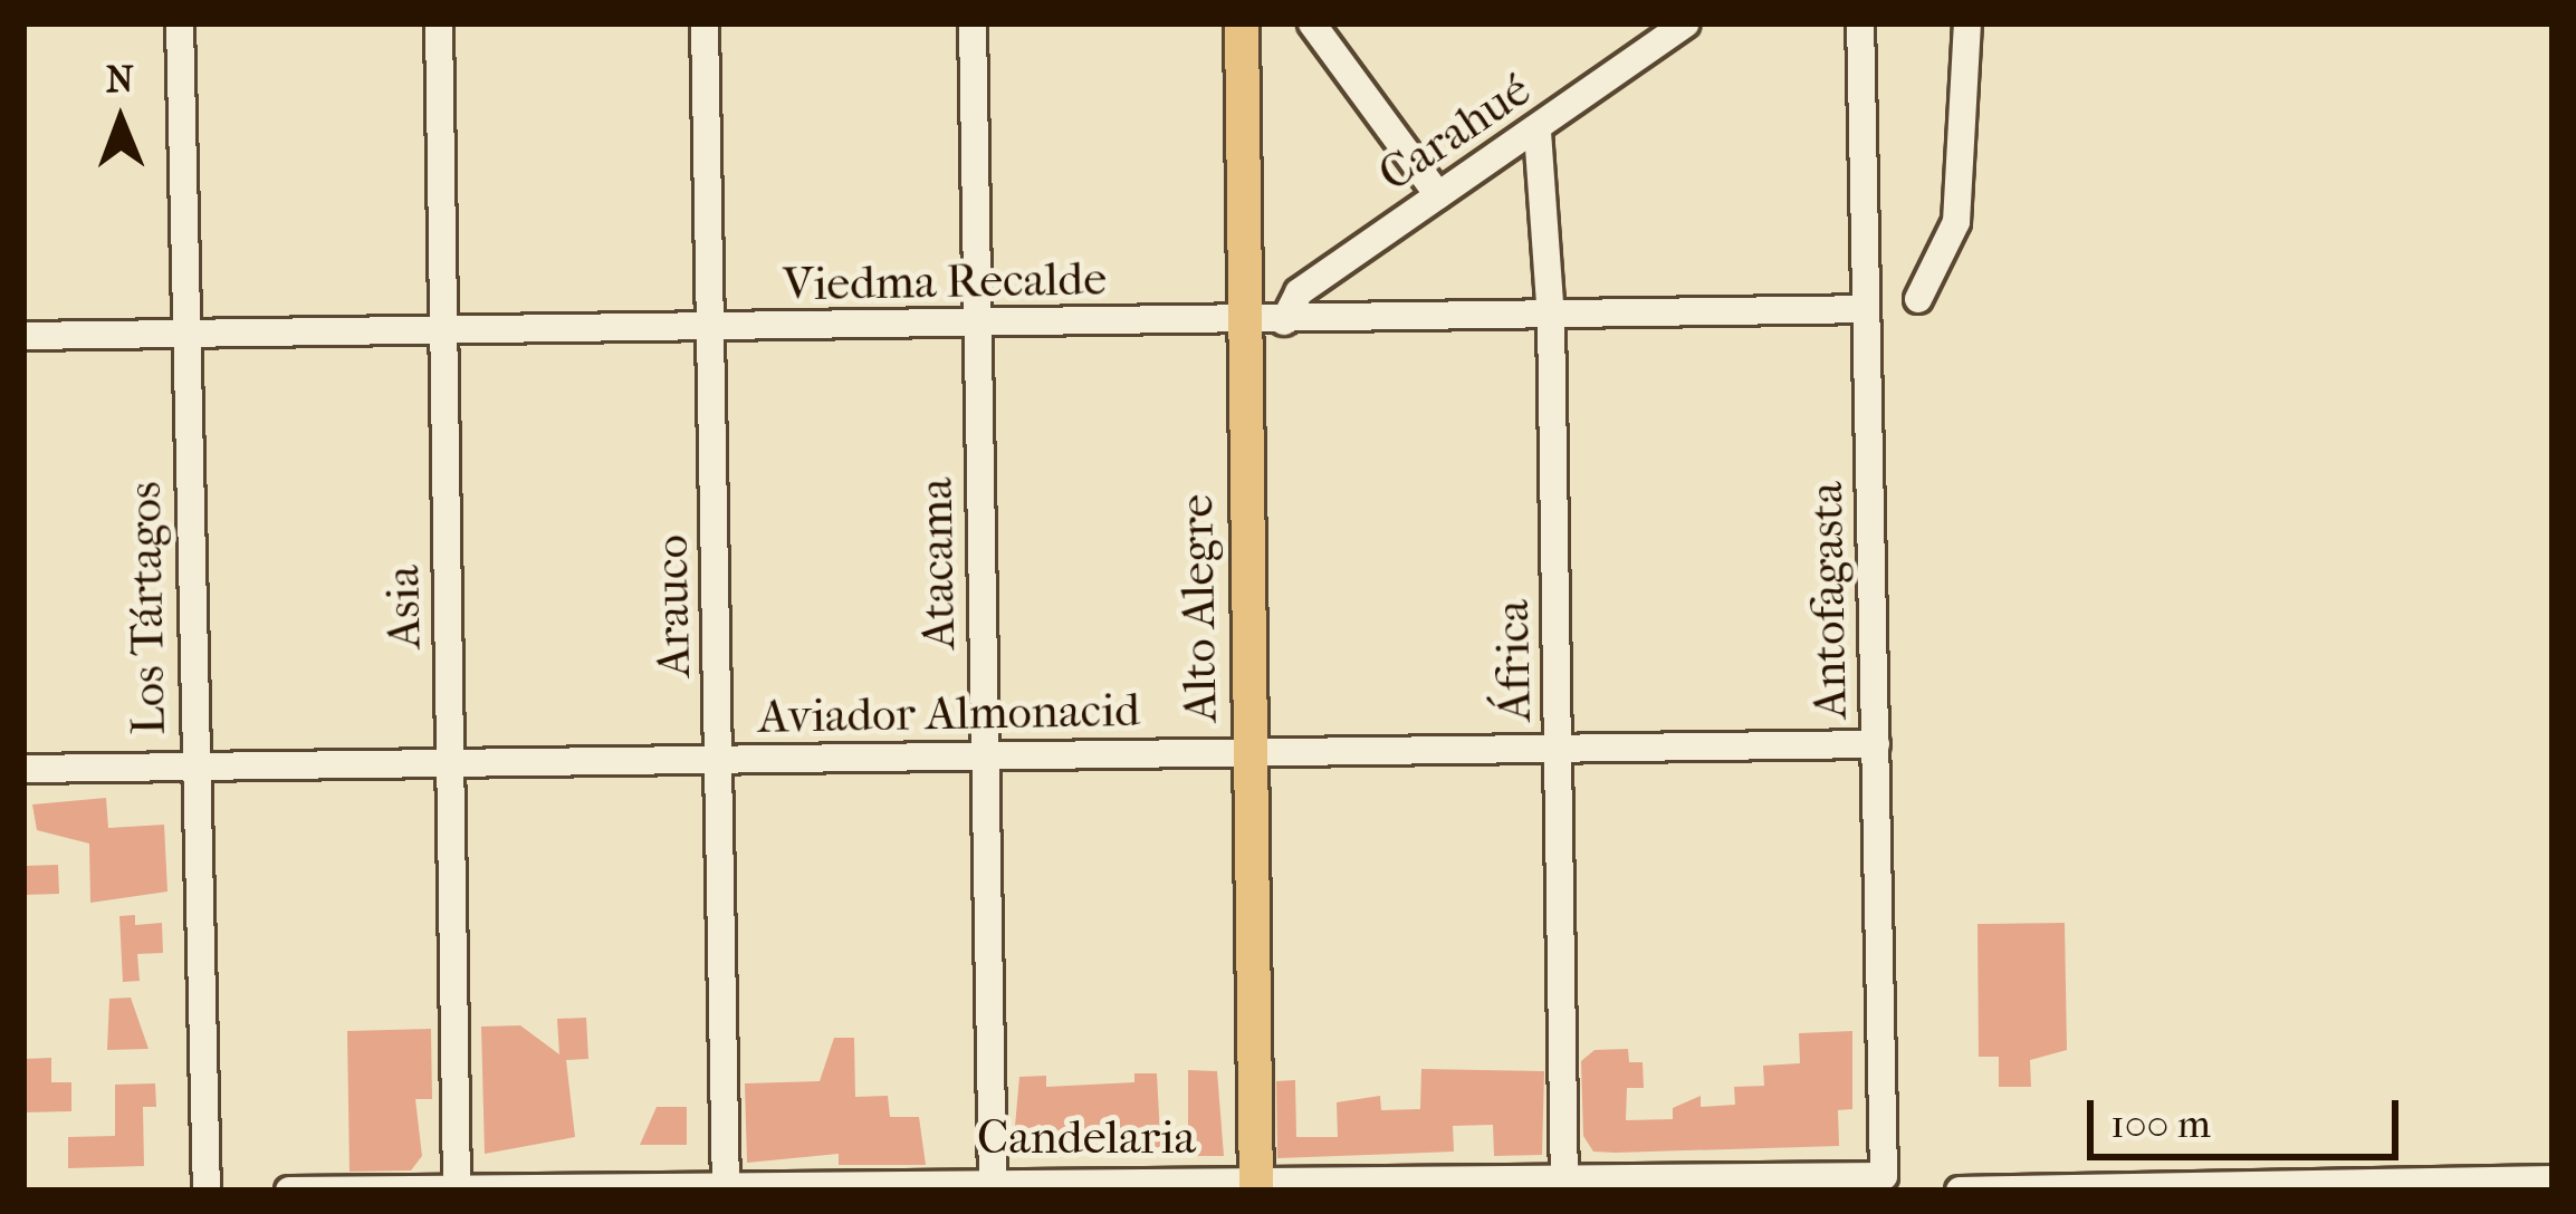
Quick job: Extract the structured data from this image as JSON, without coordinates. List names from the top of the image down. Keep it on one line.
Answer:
{"streets":{"main road":["Alto Alegre"],"street":["Carahué","Viedma Recalde","Atacama","Antofagasta","Arauco","Asia","Los Tártagos","África","Aviador Almonacid","Candelaria"]},"crossings":[["Carahué","Viedma Recalde"],["Carahué","África"],["Viedma Recalde","Atacama"],["Viedma Recalde","Antofagasta"],["Viedma Recalde","Arauco"],["Viedma Recalde","Asia"],["Viedma Recalde","Los Tártagos"],["Viedma Recalde","Alto Alegre"],["Viedma Recalde","África"],["Atacama","Aviador Almonacid"],["Atacama","Candelaria"],["Antofagasta","Aviador Almonacid"],["Antofagasta","Candelaria"],["Arauco","Aviador Almonacid"],["Arauco","Candelaria"],["Asia","Aviador Almonacid"],["Asia","Candelaria"],["Los Tártagos","Aviador Almonacid"],["Alto Alegre","Aviador Almonacid"],["Alto Alegre","Candelaria"],["África","Aviador Almonacid"],["África","Candelaria"]],"scale_bar":"100 m","north":"top"}
